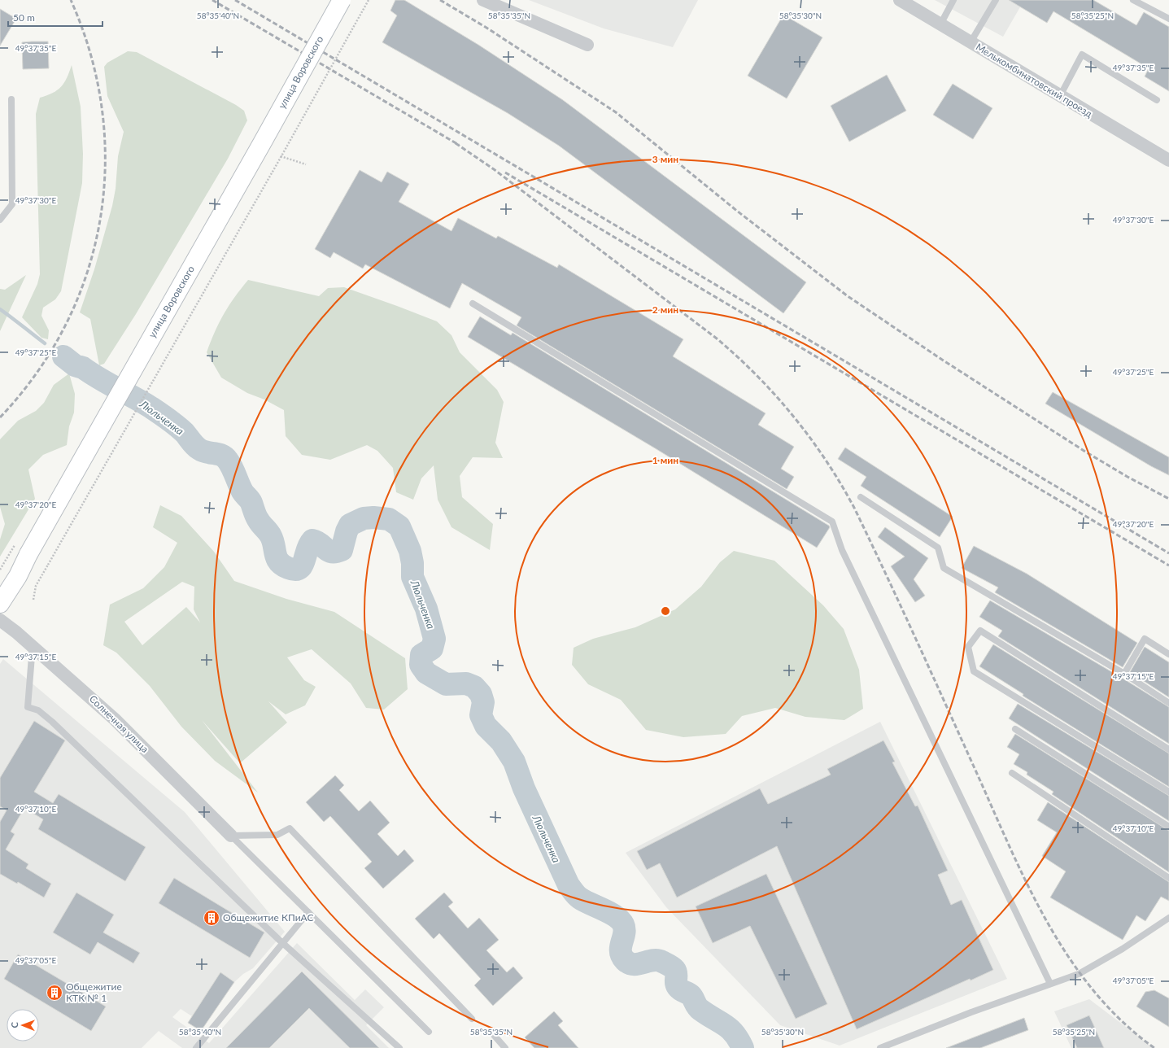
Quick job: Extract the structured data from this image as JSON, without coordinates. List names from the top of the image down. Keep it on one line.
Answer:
{"streets":{"main road":["улица Воровского"],"street":["Мелькомбинатовский проезд","Солнечная улица"]},"water":["Люльченка"],"places":{"building":["Общежитие КПиАС","Общежитие КТК № 1"]},"scale_bar":"50 m","north":"left","coordinates":["58°35'40\"N","58°35'35\"N","58°35'30\"N","58°35'25\"N","49°37'35\"E","49°37'30\"E","49°37'25\"E","49°37'20\"E","49°37'15\"E","49°37'10\"E","49°37'05\"E"],"rings":["3 мин","2 мин","1 мин"]}
